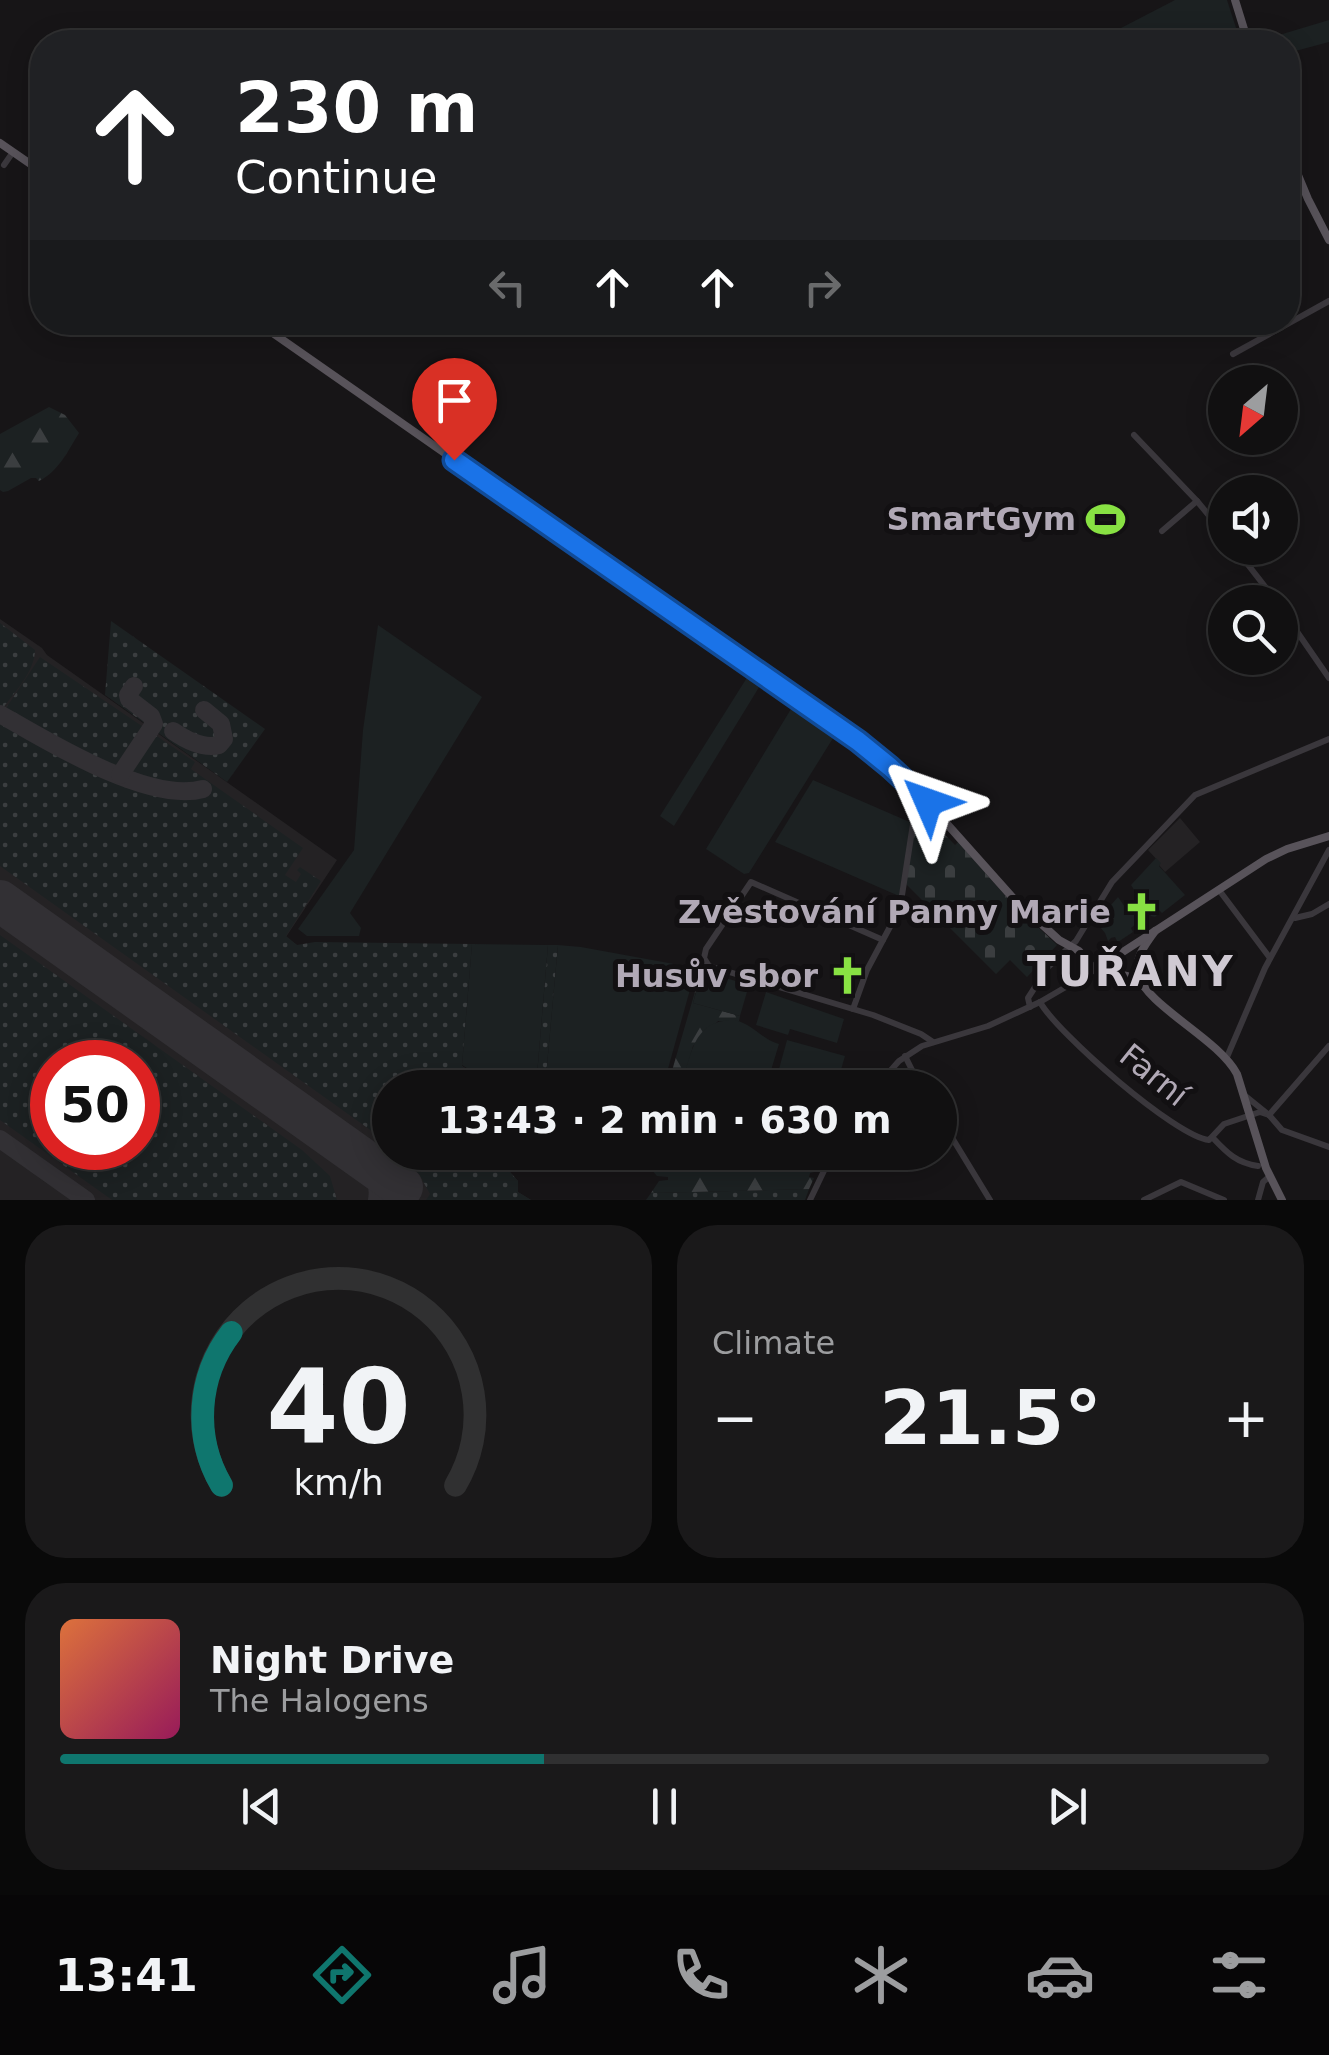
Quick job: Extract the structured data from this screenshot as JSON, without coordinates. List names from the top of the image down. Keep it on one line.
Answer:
{"streets":{"street":["Farní"]},"districts":["TUŘANY"],"places":{"sports":["SmartGym"],"church":["Zvěstování Panny Marie","Husův sbor"]},"north":"bottom left","page":{"turn":["230 m","Continue"],"limit":"50","trip":"13:43 · 2 min · 630 m","tile":"Climate","heat":["−","21.5°","+"],"song":["Night Drive","The Halogens"],"tabs":"13:41","gauge":["40","km/h"]}}
